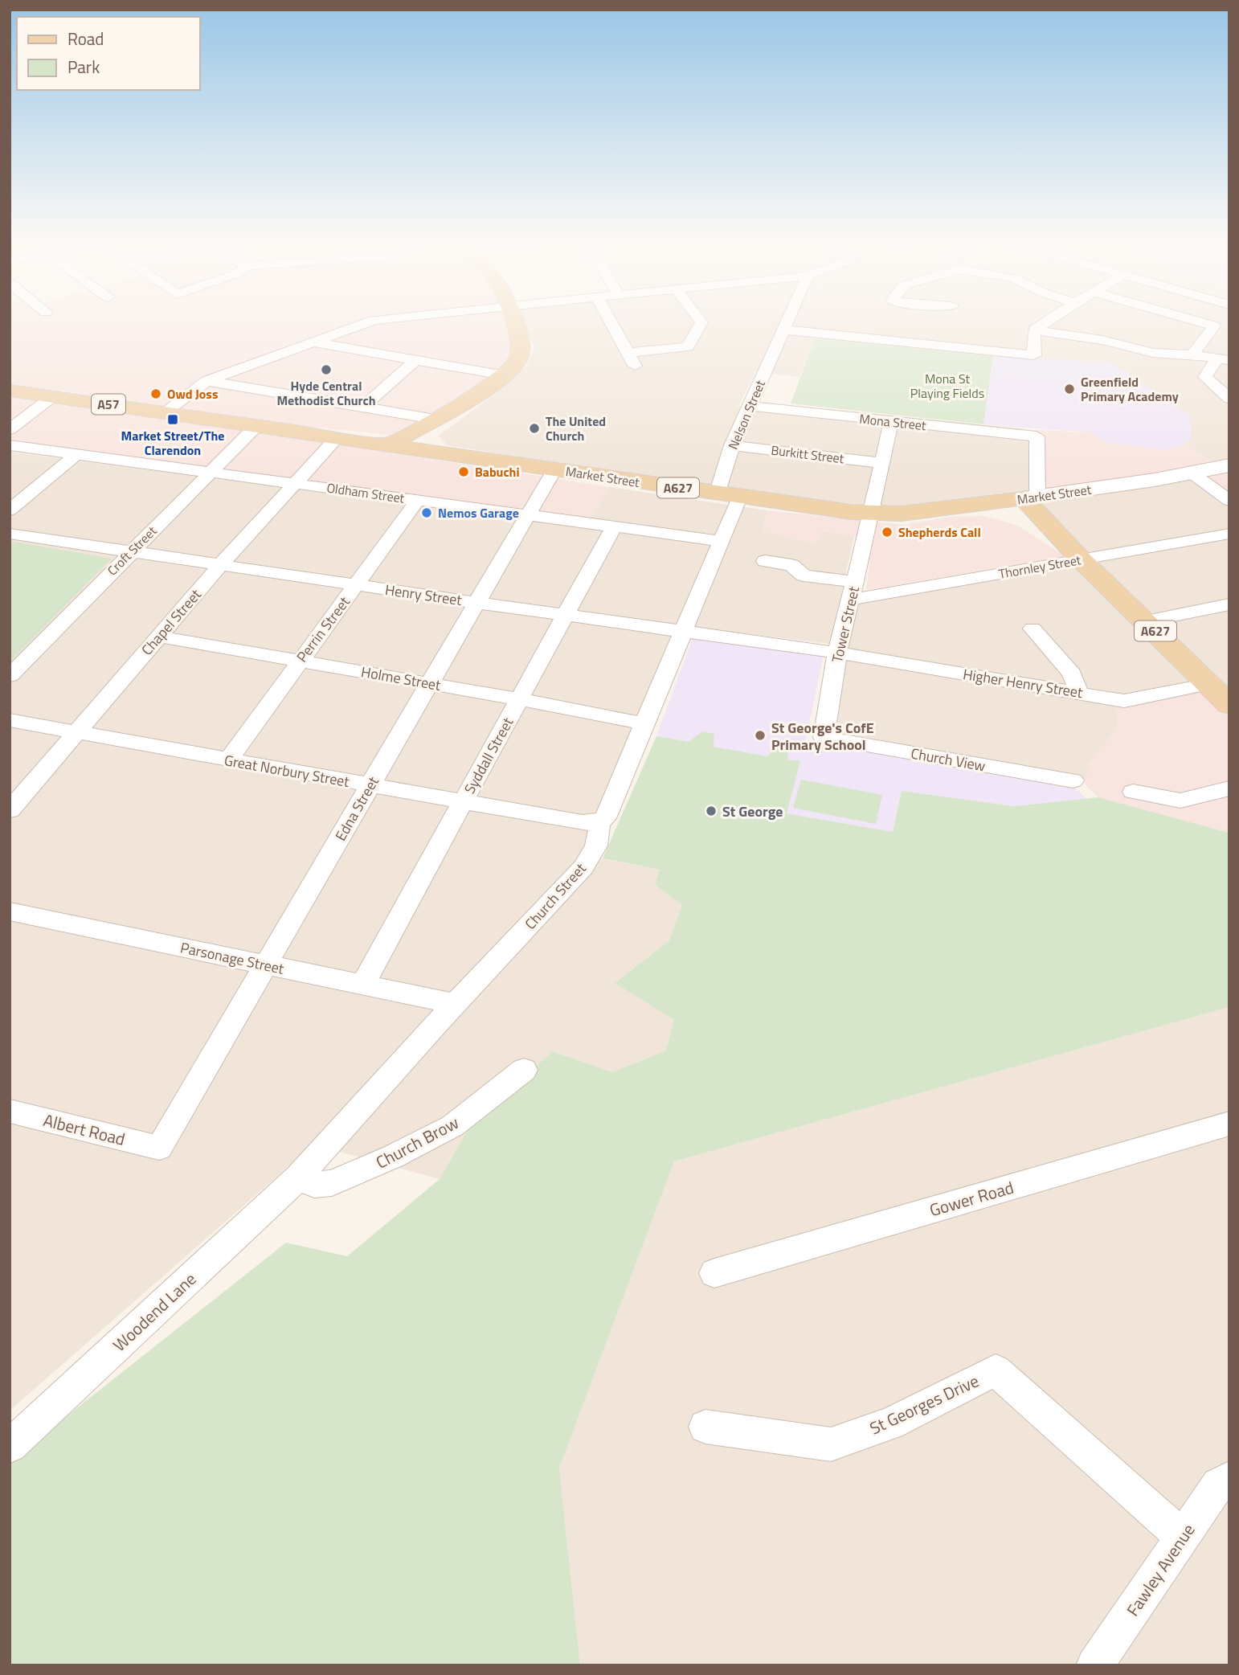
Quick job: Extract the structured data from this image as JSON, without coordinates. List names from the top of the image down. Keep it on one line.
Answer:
{"streets":{"main road":["A57","Market Street","A627"],"street":["Nelson Street","Mona Street","Burkitt Street","Oldham Street","Croft Street","Thornley Street","Henry Street","Chapel Street","Tower Street","Perrin Street","Holme Street","Higher Henry Street","Syddall Street","Church View","Great Norbury Street","Edna Street","Church Street","Parsonage Street","Albert Road","Church Brow","Gower Road","Woodend Lane","St Georges Drive","Fawley Avenue"]},"crossings":[["Nelson Street","Mona Street"],["Nelson Street","Burkitt Street"],["Nelson Street","Market Street"],["Mona Street","Market Street"],["Mona Street","A627"],["Mona Street","Tower Street"],["Burkitt Street","Tower Street"],["Market Street","A627"],["Market Street","Croft Street"],["Market Street","Chapel Street"],["Market Street","Tower Street"],["Market Street","Edna Street"],["Market Street","Church Street"],["A627","Thornley Street"],["A627","Higher Henry Street"],["Oldham Street","Croft Street"],["Oldham Street","Chapel Street"],["Oldham Street","Perrin Street"],["Oldham Street","Syddall Street"],["Oldham Street","Edna Street"],["Oldham Street","Church Street"],["Croft Street","Henry Street"],["Thornley Street","Tower Street"],["Henry Street","Chapel Street"],["Henry Street","Tower Street"],["Henry Street","Perrin Street"],["Henry Street","Higher Henry Street"],["Henry Street","Syddall Street"],["Henry Street","Edna Street"],["Henry Street","Church Street"],["Chapel Street","Holme Street"],["Chapel Street","Great Norbury Street"],["Tower Street","Higher Henry Street"],["Tower Street","Church View"],["Perrin Street","Holme Street"],["Perrin Street","Great Norbury Street"],["Holme Street","Syddall Street"],["Holme Street","Edna Street"],["Holme Street","Church Street"],["Syddall Street","Great Norbury Street"],["Syddall Street","Parsonage Street"],["Great Norbury Street","Edna Street"],["Great Norbury Street","Church Street"],["Edna Street","Parsonage Street"],["Edna Street","Albert Road"],["Church Street","Parsonage Street"],["Church Street","Church Brow"],["Church Street","Woodend Lane"],["Church Brow","Woodend Lane"],["St Georges Drive","Fawley Avenue"]],"parks":["Mona St Playing Fields"],"places":{"other":["Hyde Central Methodist Church","Greenfield Primary Academy","Owd Joss","The United Church","Babuchi","Nemos Garage","Shepherds Call","St George's CofE Primary School","St George"],"transit":["Market Street/The Clarendon"]},"legend":["Road","Park"]}
